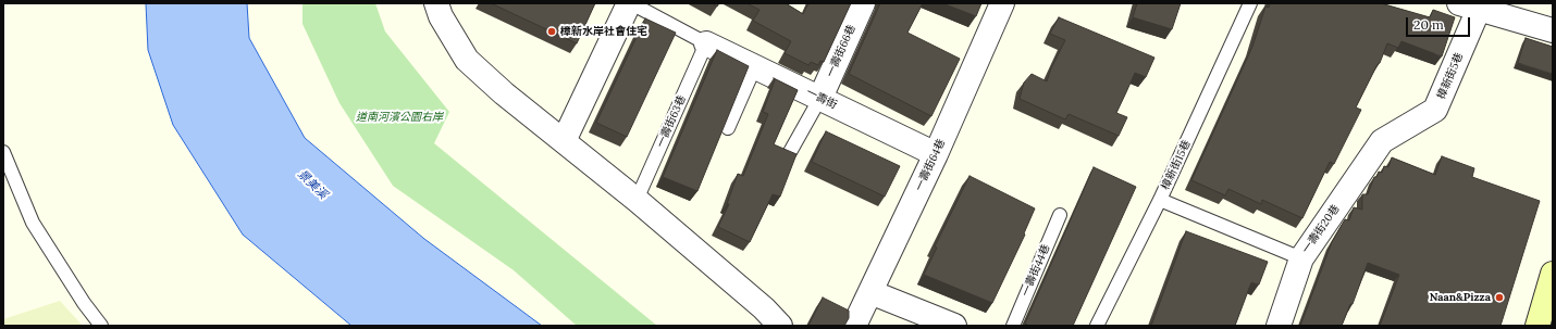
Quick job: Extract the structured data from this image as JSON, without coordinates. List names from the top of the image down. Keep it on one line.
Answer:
{"streets":{"street":["一壽街66巷","樟新街5巷","一壽街","一壽街64巷","一壽街20巷"],"lane":["一壽街63巷","樟新街15巷","一壽街44巷"]},"crossings":[["一壽街66巷","一壽街"],["樟新街5巷","一壽街20巷"],["一壽街","一壽街63巷"],["一壽街","一壽街64巷"]],"water":["景美溪"],"parks":["道南河濱公園右岸"],"places":["樟新水岸社會住宅","Naan&Pizza"],"scale_bar":"20 m"}
